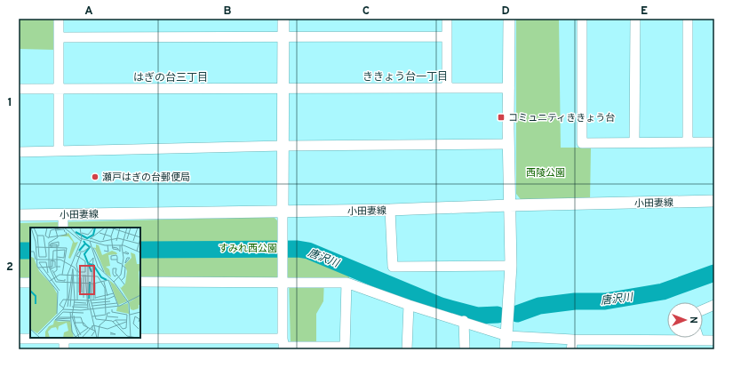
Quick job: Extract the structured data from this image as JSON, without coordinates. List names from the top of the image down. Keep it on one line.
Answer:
{"streets":{"street":["小田妻線"]},"districts":["ききょう台一丁目","はぎの台三丁目"],"water":["唐沢川"],"parks":["西陵公園","すみれ西公園"],"places":{"transit":["コミュニティききょう台"],"other":["瀬戸はぎの台郵便局"]},"north":"right","grid":{"columns":["A","B","C","D","E"],"rows":["1","2"]}}
